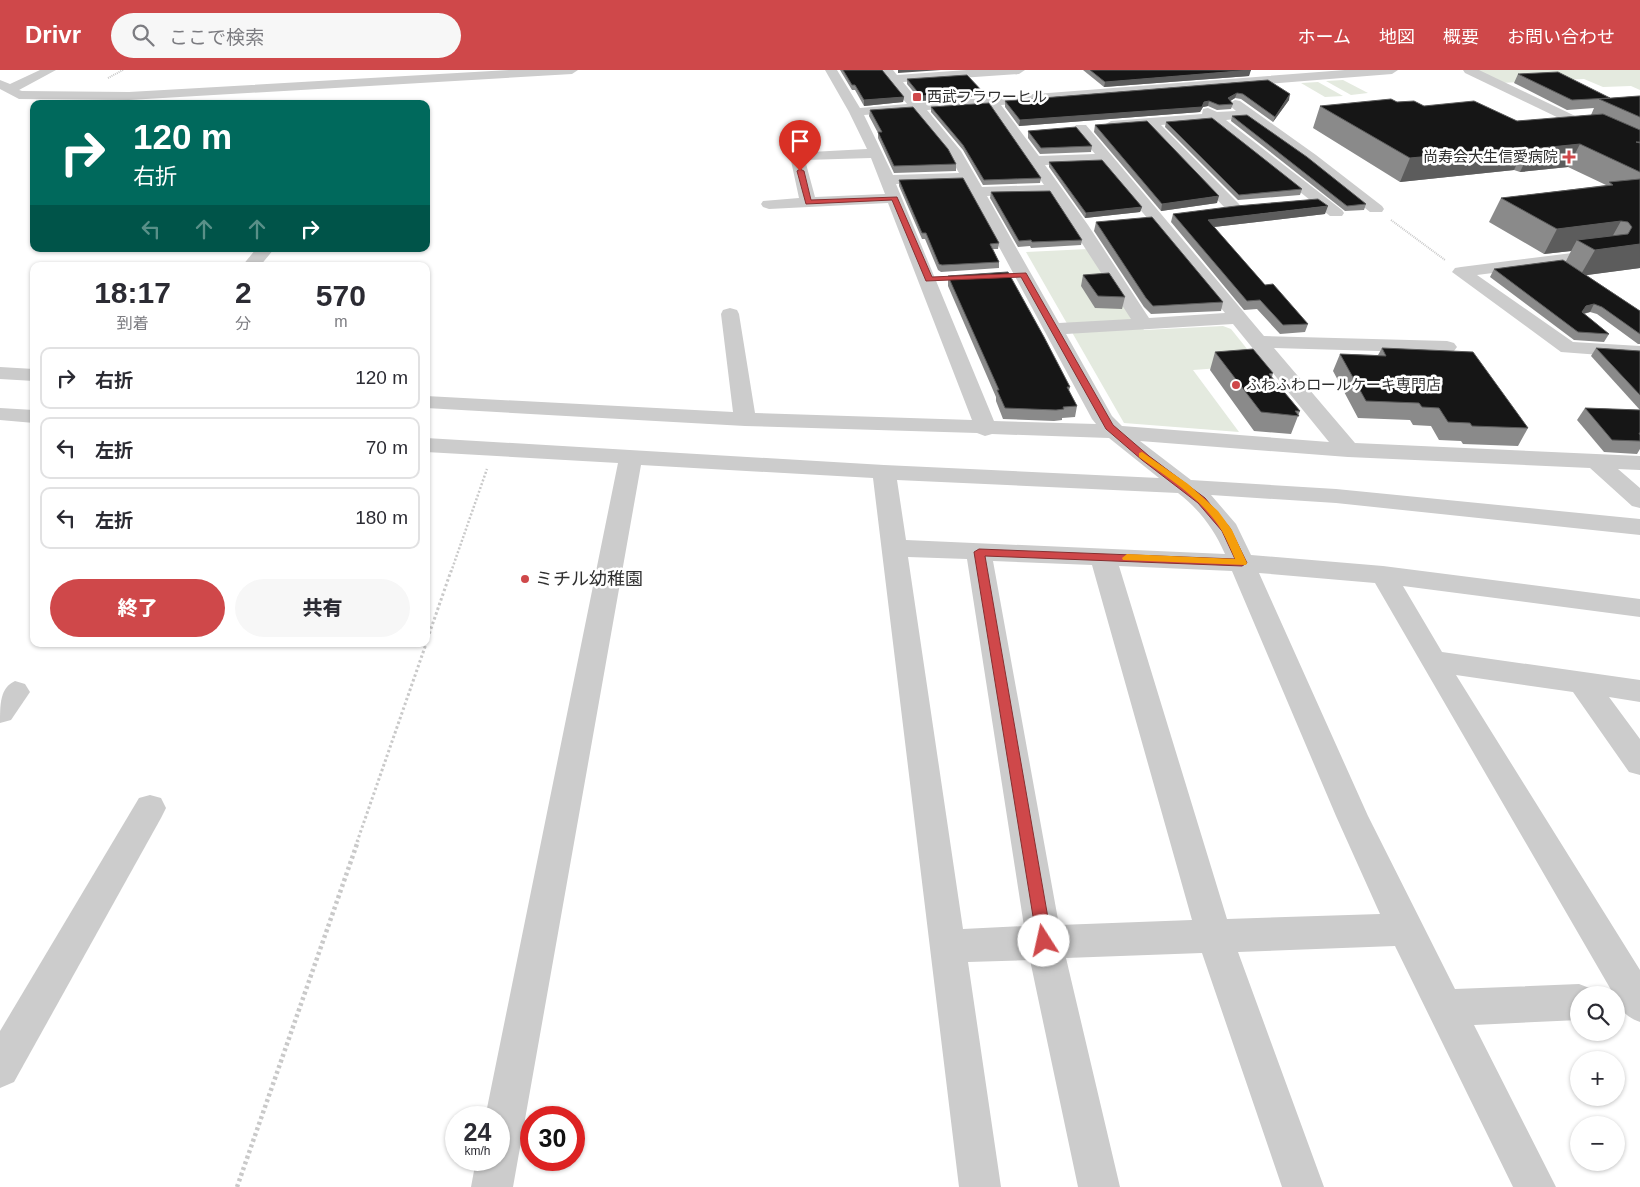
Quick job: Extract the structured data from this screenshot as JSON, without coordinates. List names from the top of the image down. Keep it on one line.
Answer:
{"places":{"transit":["西武フラワーヒル"],"health":["尚寿会大生信愛病院"],"other":["ふわふわロールケーキ専門店","ミチル幼稚園"]},"page":{"header":"Drivr","search":"ここで検索","nav":["ホーム","地図","概要","お問い合わせ"],"turn":["120 m","右折"],"eta":["18:17","到着","2","分","570","m"],"list":[{"name":"右折","value":"120 m"},{"name":"左折","value":"70 m"},{"name":"左折","value":"180 m"}],"buttons":["終了","共有"],"map_buttons":["+","−"],"speed":"24 km/h","limit":"30"}}
